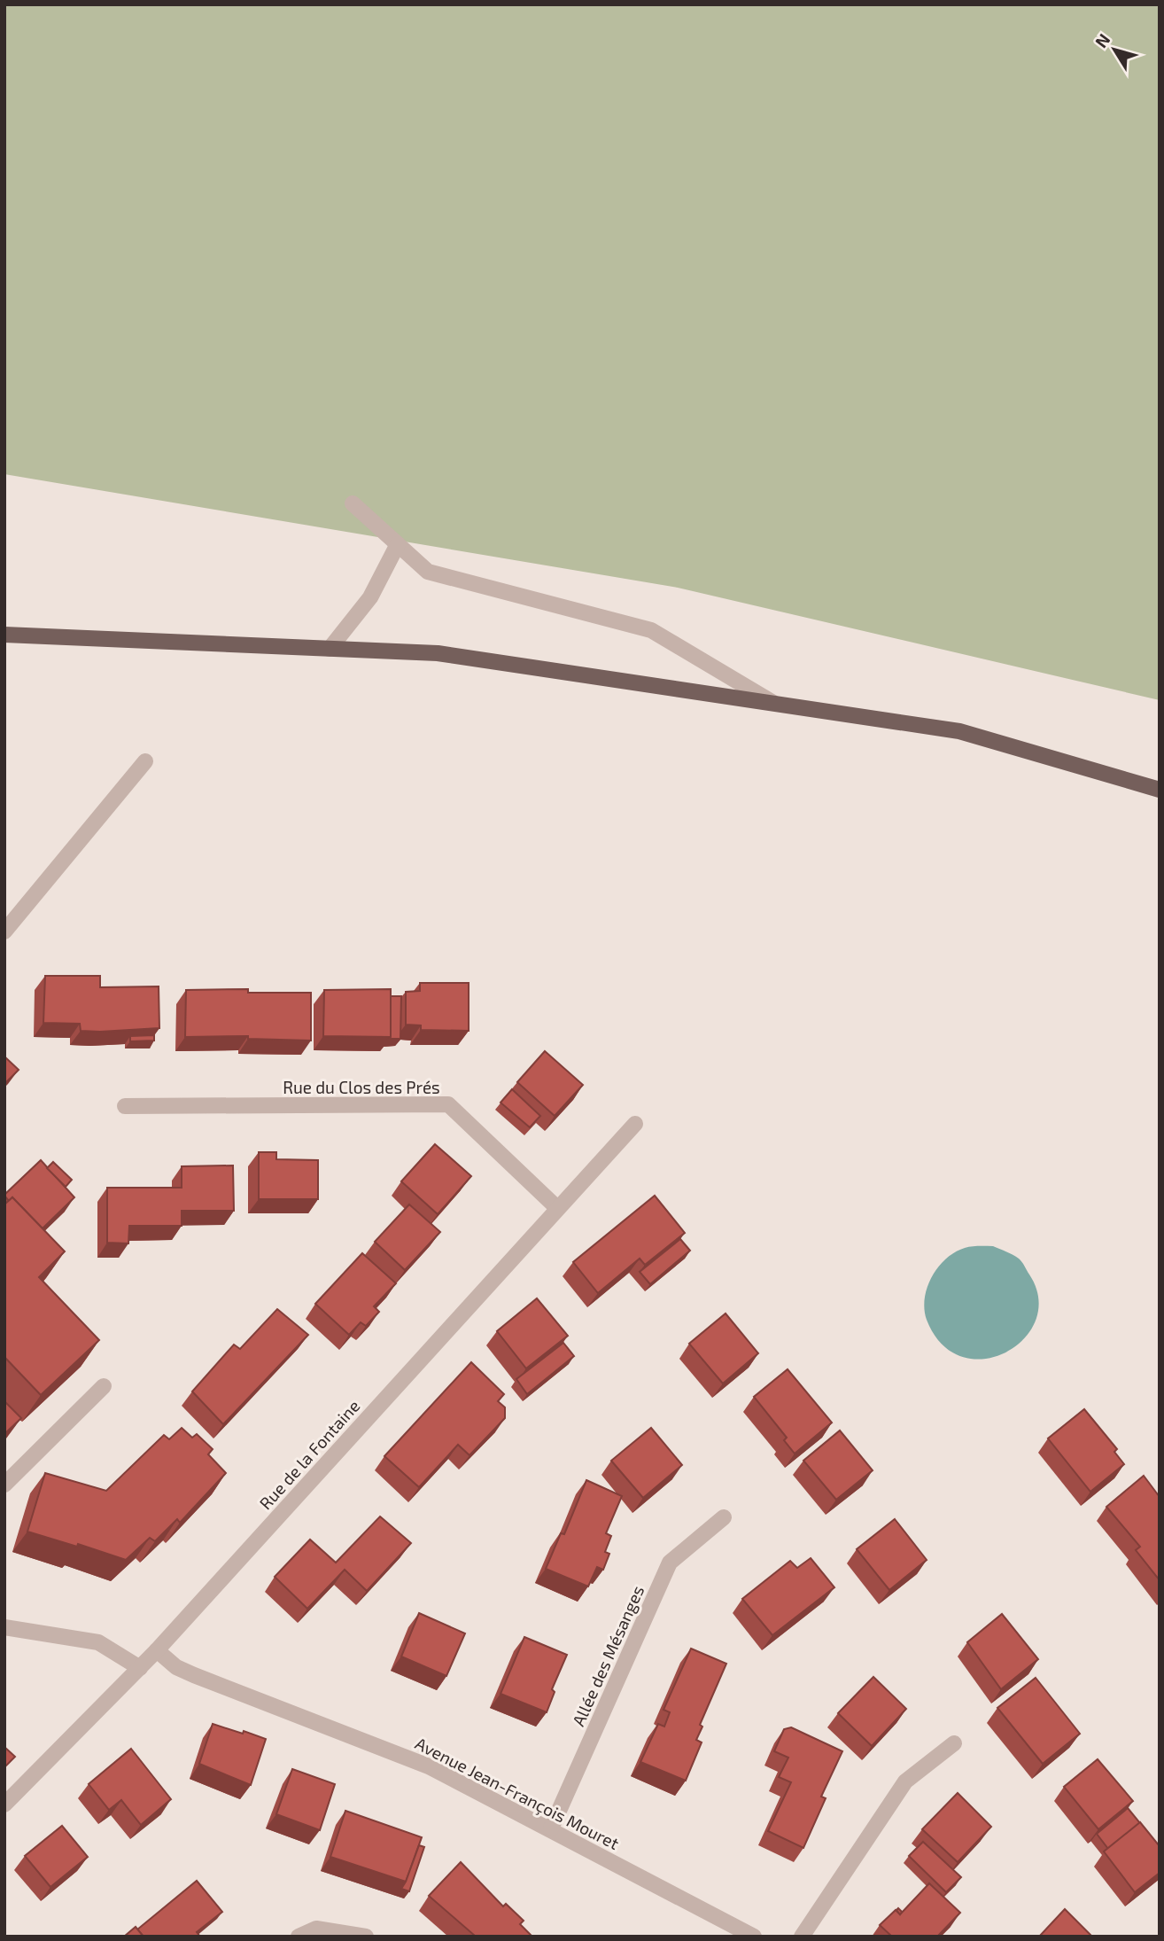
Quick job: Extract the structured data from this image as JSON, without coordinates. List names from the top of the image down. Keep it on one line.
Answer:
{"streets":{"street":["Rue du Clos des Prés","Rue de la Fontaine","Allée des Mésanges","Avenue Jean-François Mouret"]},"crossings":[["Rue du Clos des Prés","Rue de la Fontaine"],["Rue de la Fontaine","Avenue Jean-François Mouret"],["Allée des Mésanges","Avenue Jean-François Mouret"]],"north":"top left"}
